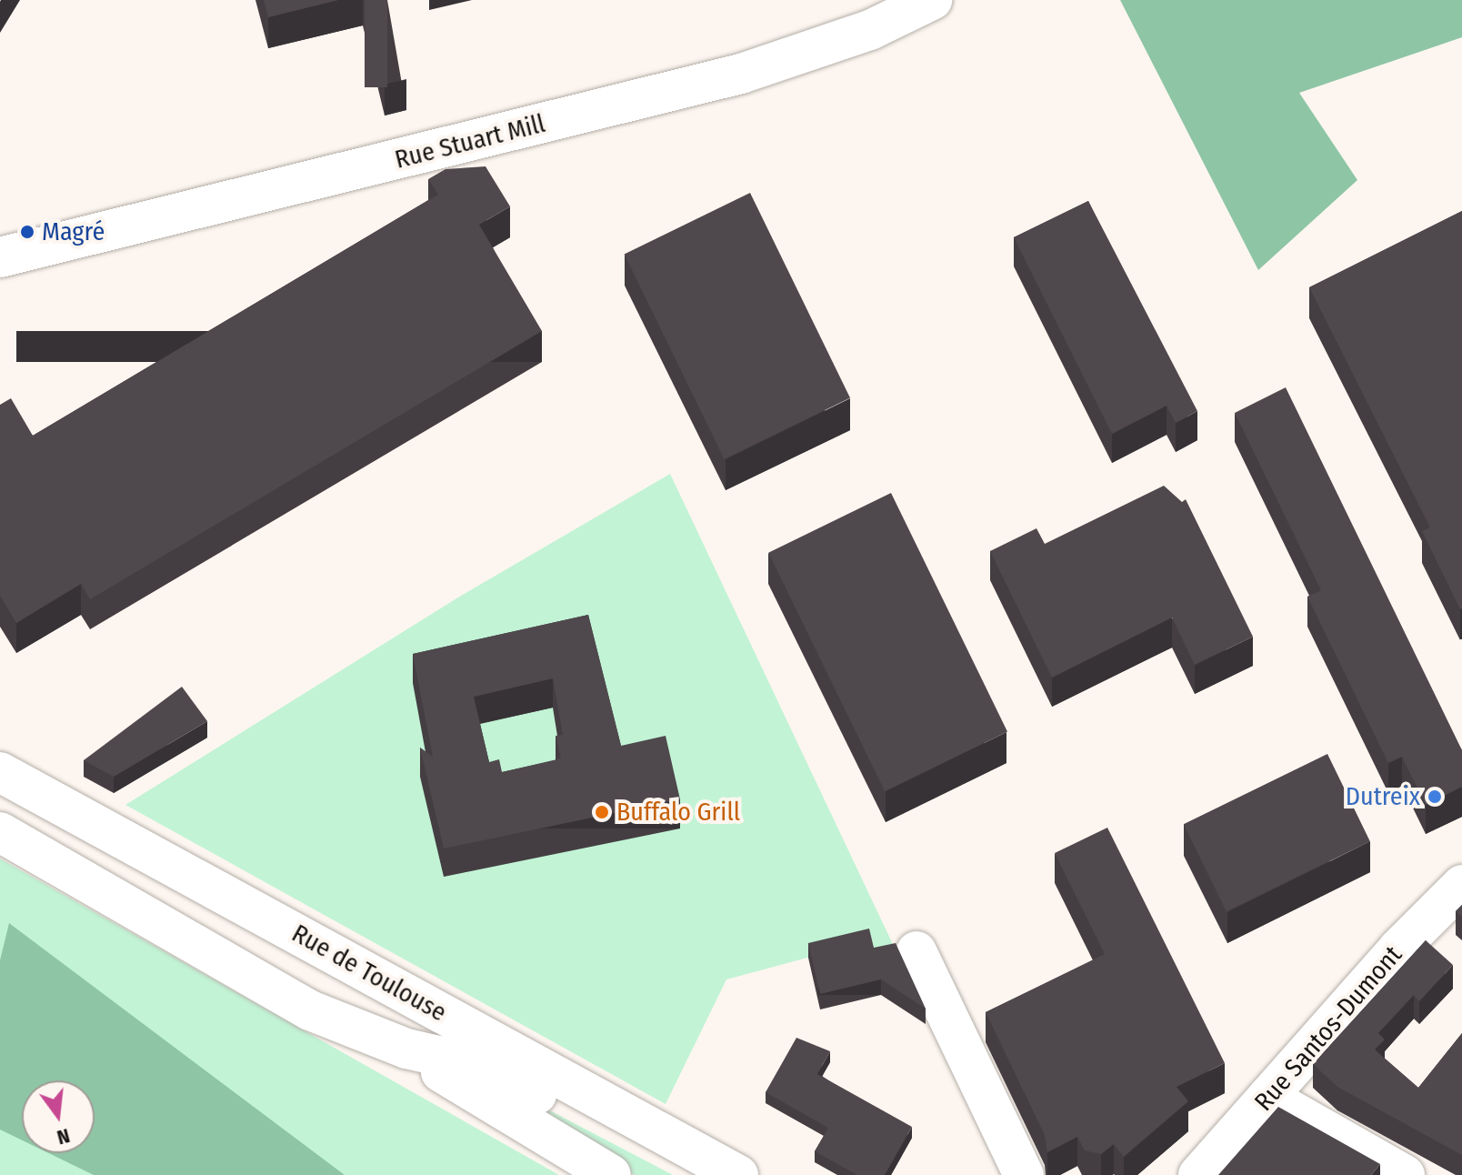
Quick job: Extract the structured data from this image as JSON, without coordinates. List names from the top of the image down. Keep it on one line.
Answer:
{"streets":{"main road":["Rue Stuart Mill","Rue de Toulouse","Rue Santos-Dumont"]},"places":["Magré","Dutreix","Buffalo Grill"],"north":"bottom"}
